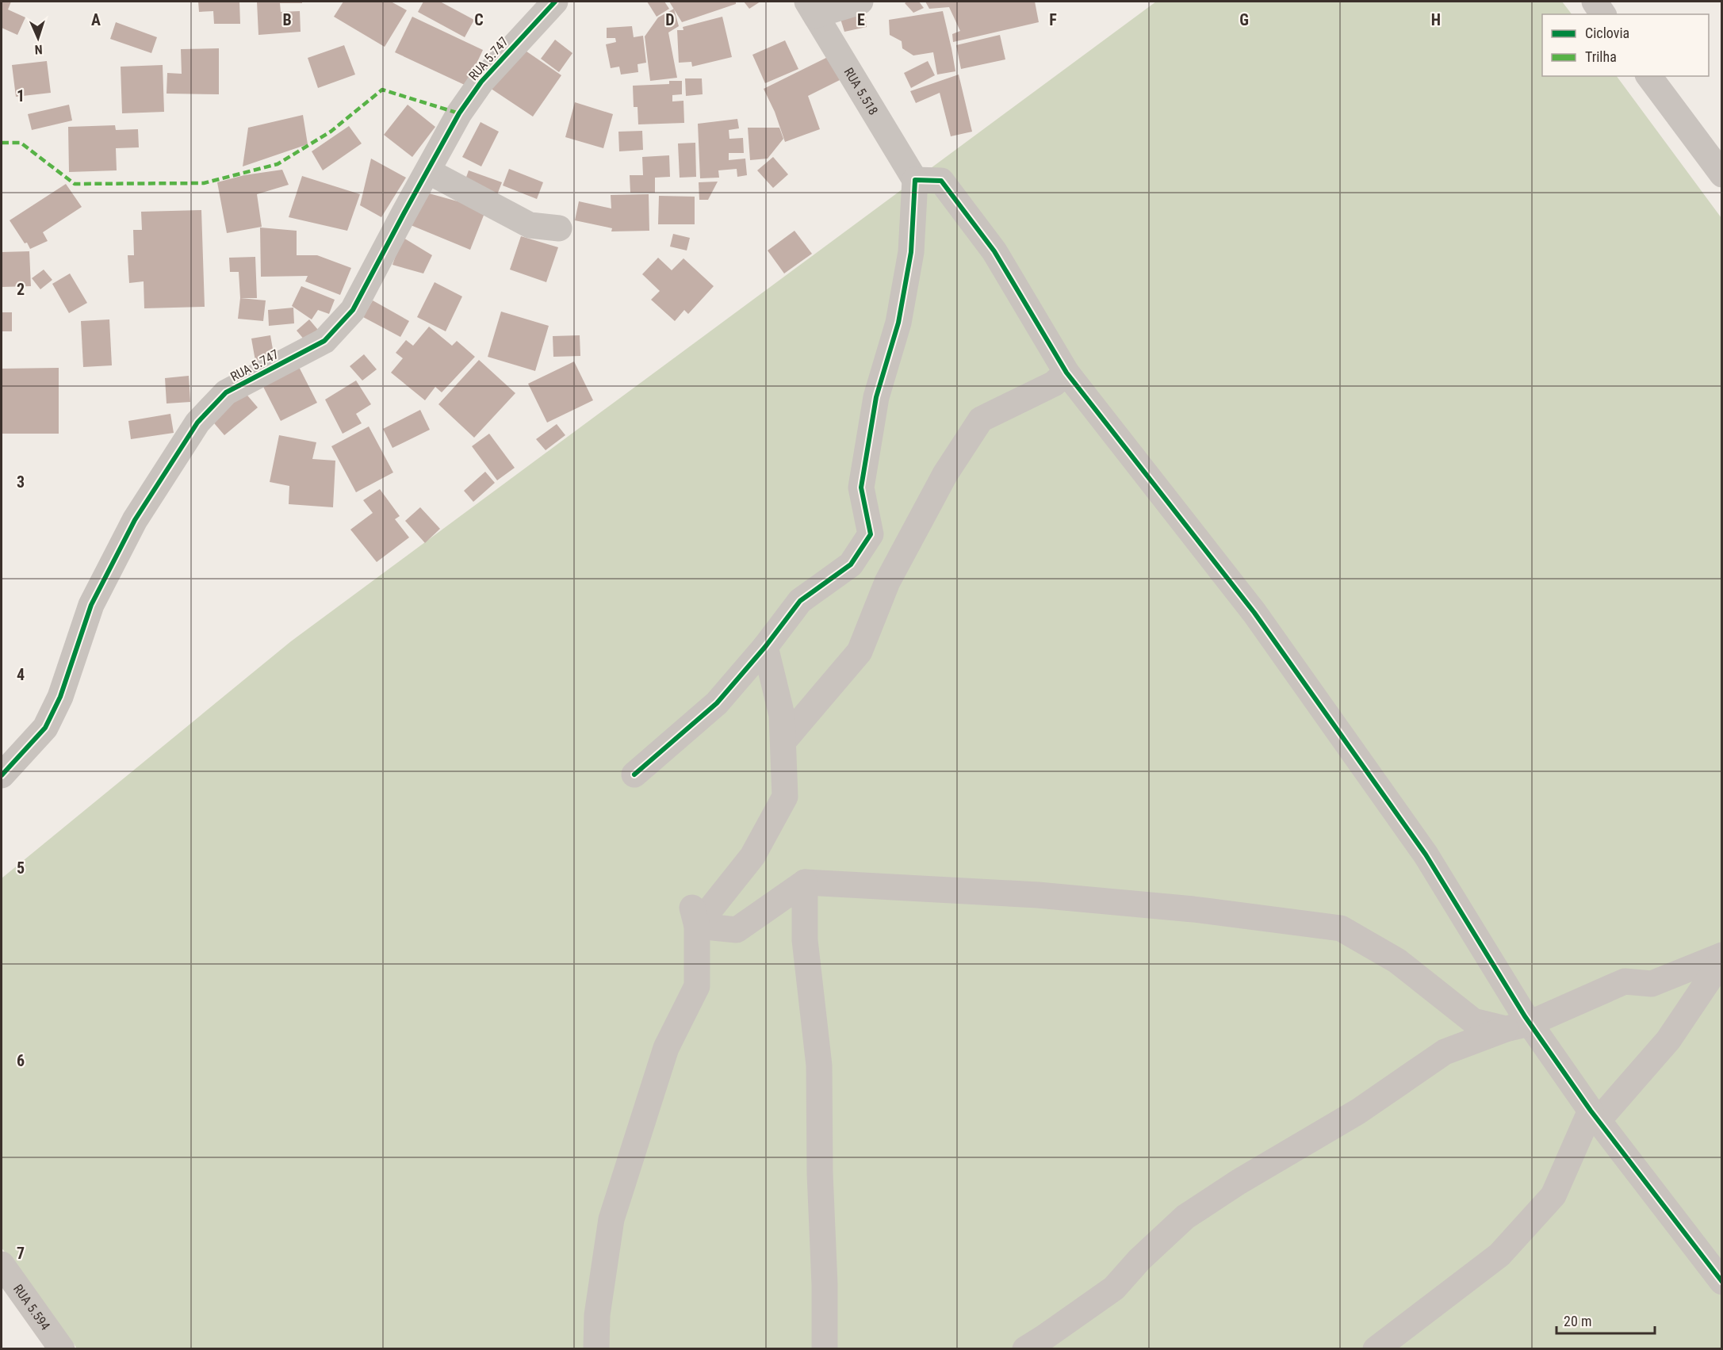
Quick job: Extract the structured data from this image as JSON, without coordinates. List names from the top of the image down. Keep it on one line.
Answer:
{"streets":{"street":["RUA 5.747","RUA 5.518","RUA 5.594"]},"legend":["Ciclovia","Trilha"],"scale_bar":"20 m","north":"bottom","grid":{"columns":["A","B","C","D","E","F","G","H"],"rows":["1","2","3","4","5","6","7"]}}
